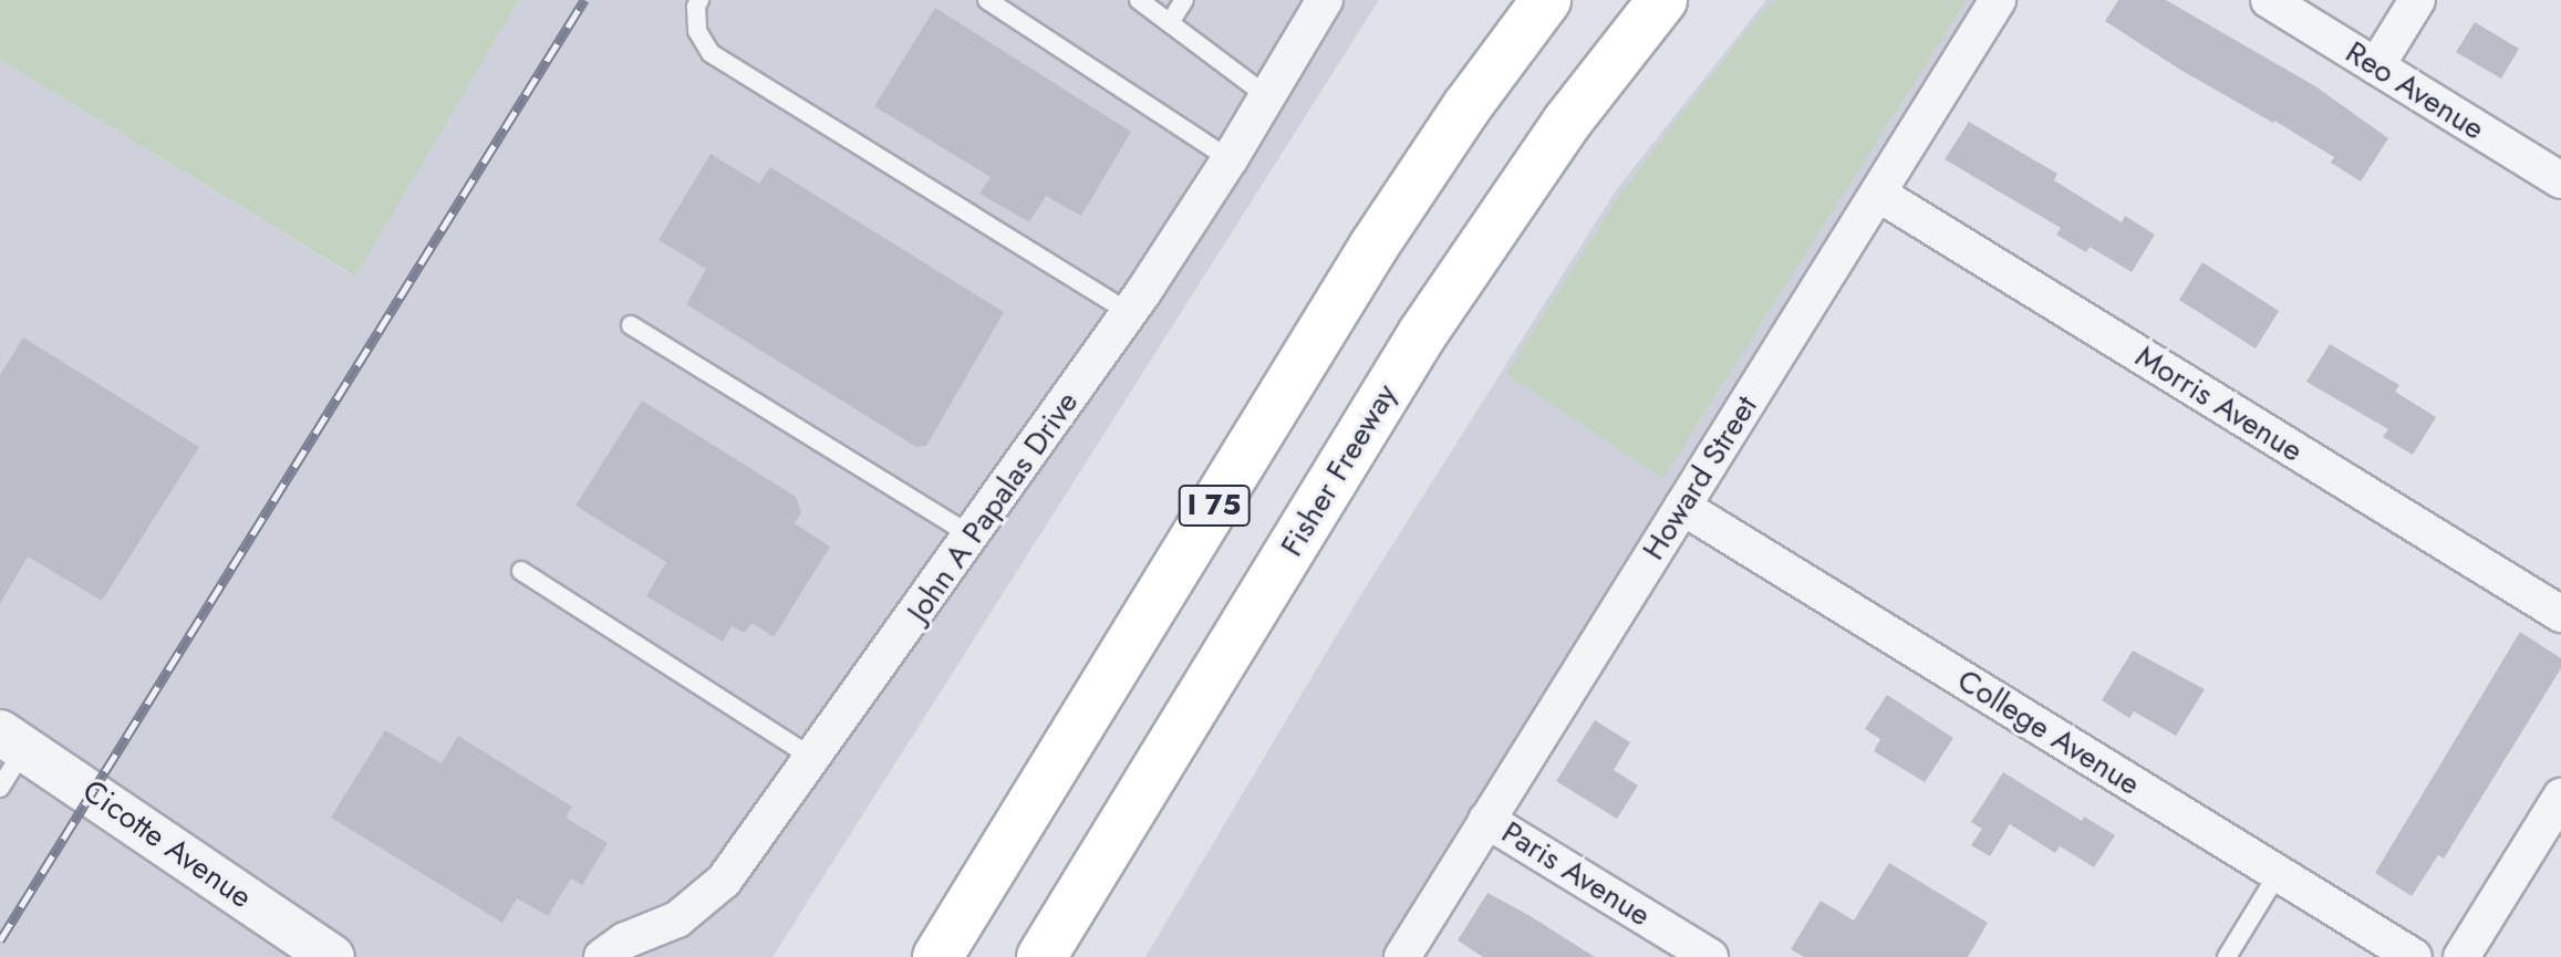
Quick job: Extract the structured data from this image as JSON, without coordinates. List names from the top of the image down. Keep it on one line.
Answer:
{"streets":{"highway":["Fisher Freeway","I 75"],"street":["Reo Avenue","Morris Avenue","Howard Street","John A Papalas Drive","College Avenue","Cicotte Avenue","Paris Avenue"]},"crossings":[["Morris Avenue","Howard Street"],["Howard Street","College Avenue"],["Howard Street","Paris Avenue"]]}
